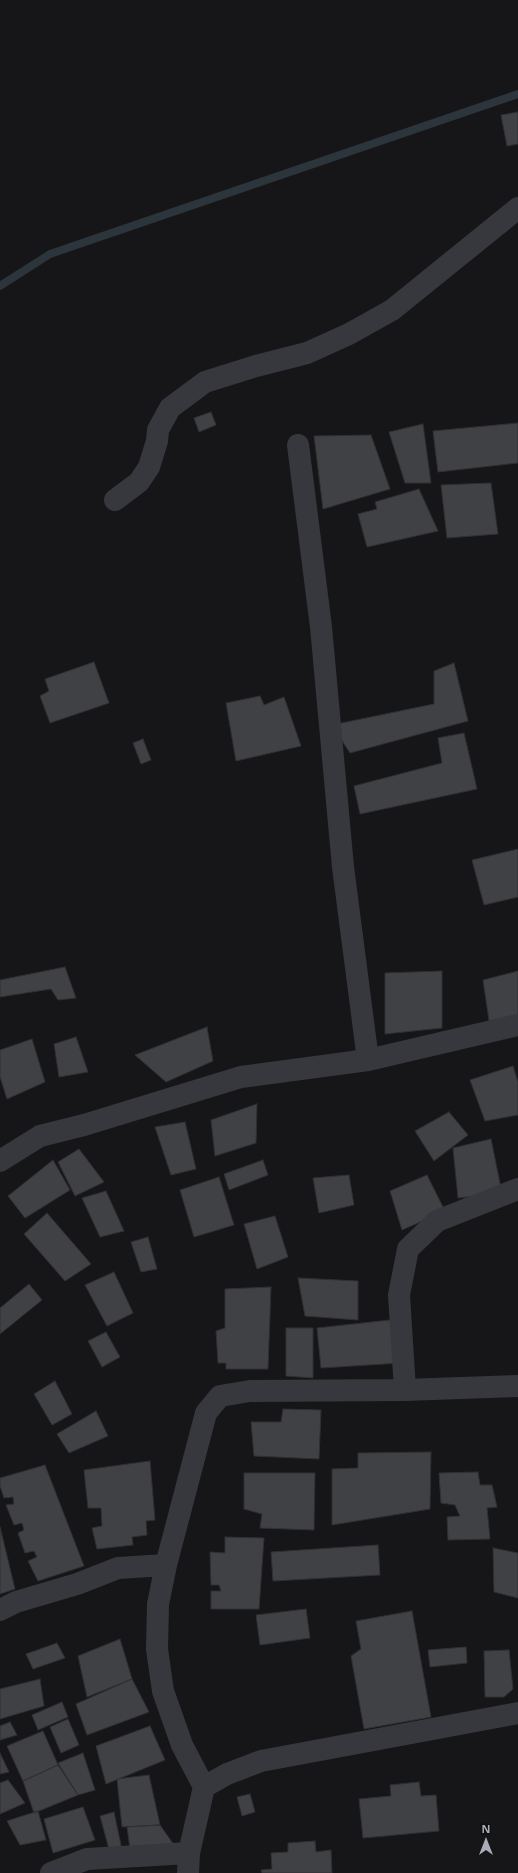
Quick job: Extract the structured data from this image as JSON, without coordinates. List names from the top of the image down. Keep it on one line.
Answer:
{"north":"top"}
